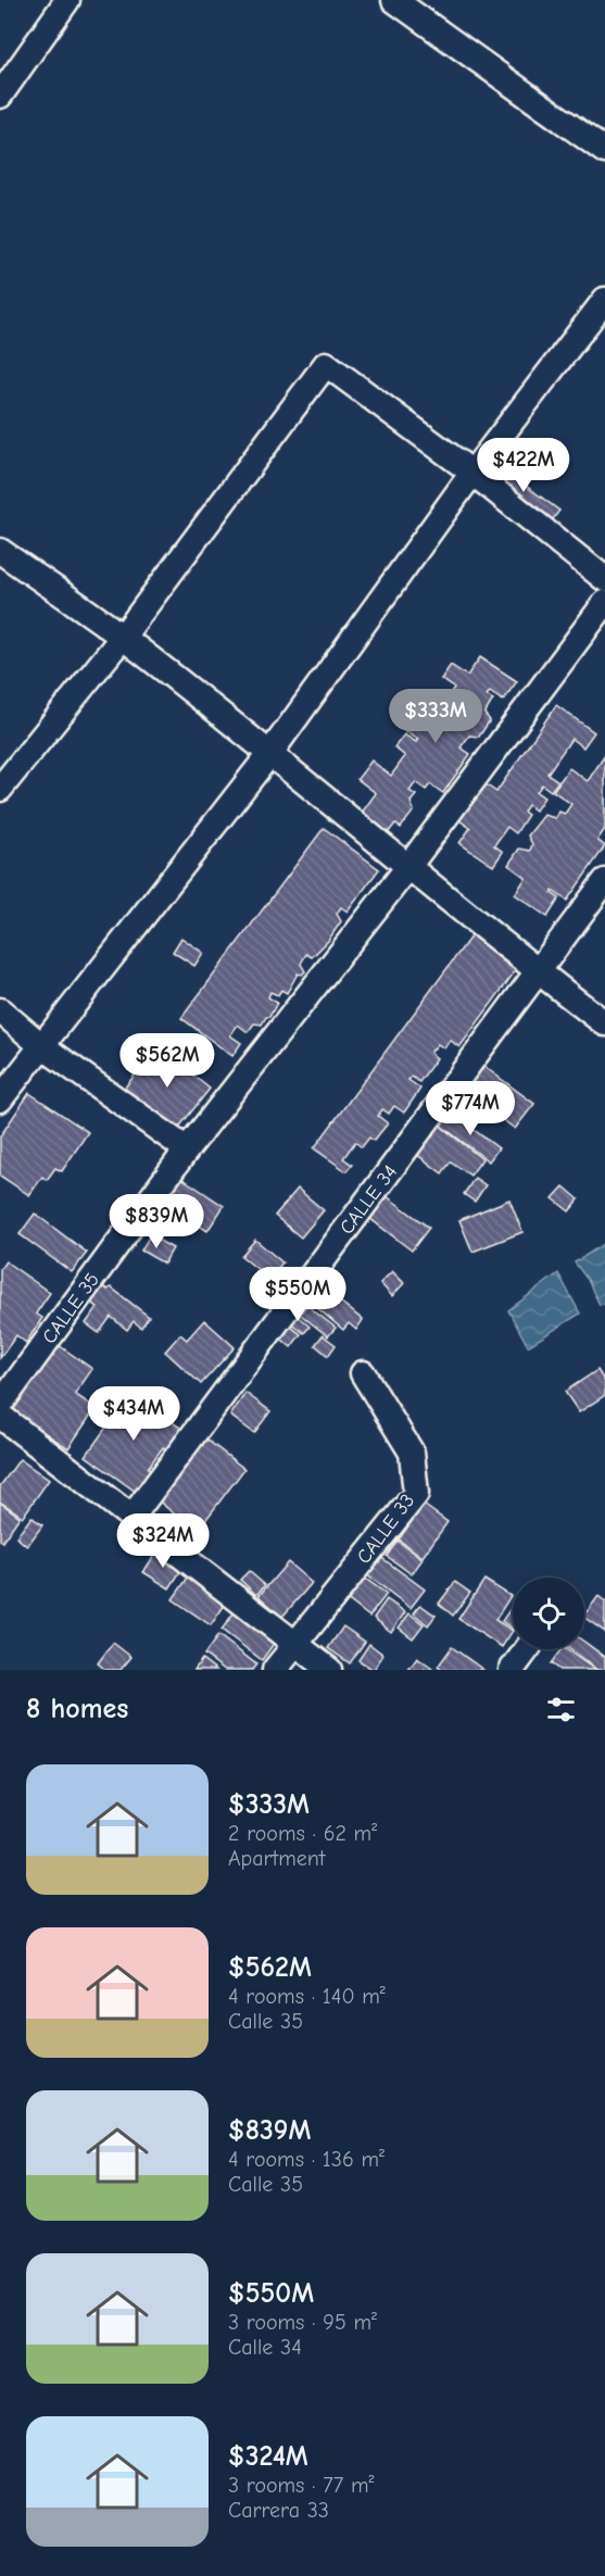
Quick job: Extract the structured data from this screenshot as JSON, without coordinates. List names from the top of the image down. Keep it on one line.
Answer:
{"streets":{"street":["CALLE 34","CALLE 35","CALLE 33"]},"page":{"price":["$422M","$333M","$562M","$774M","$839M","$550M","$434M","$324M"],"heading":"8 homes","list":[{"name":"$333M","note":"2 rooms · 62 m² · Apartment"},{"name":"$562M","note":"4 rooms · 140 m² · Calle 35"},{"name":"$839M","note":"4 rooms · 136 m² · Calle 35"},{"name":"$550M","note":"3 rooms · 95 m² · Calle 34"},{"name":"$324M","note":"3 rooms · 77 m² · Carrera 33"}]}}
